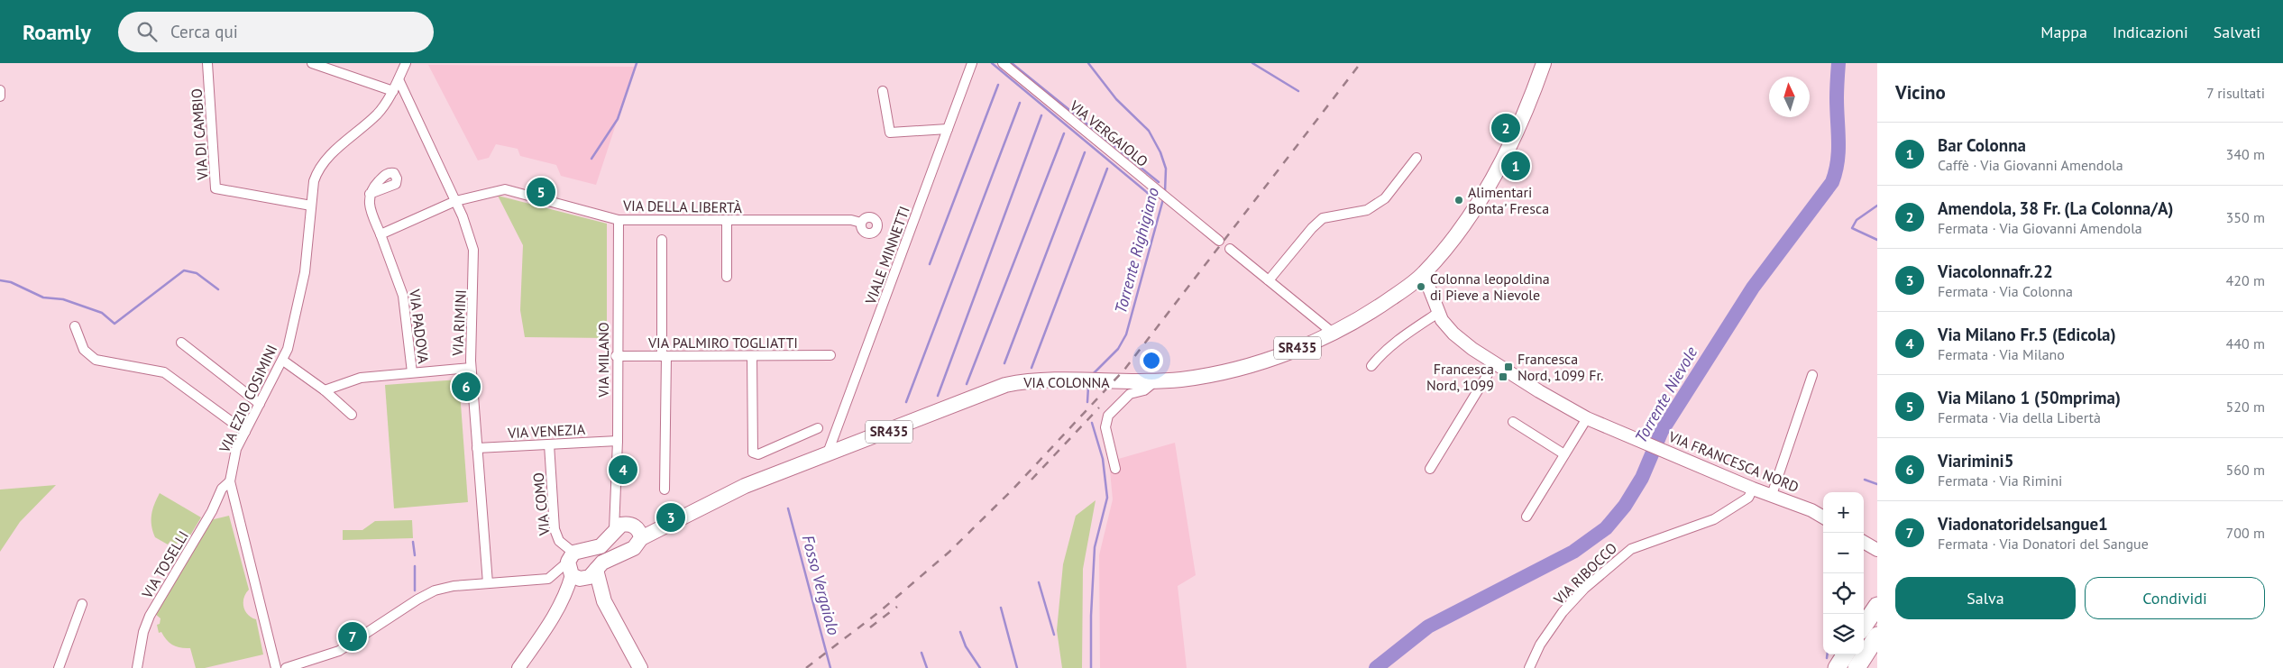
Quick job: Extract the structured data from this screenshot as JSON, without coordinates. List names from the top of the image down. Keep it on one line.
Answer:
{"streets":{"main road":["SR435","VIA COLONNA","VIA FRANCESCA NORD"],"street":["VIA VERGAIOLO","VIA DI CAMBIO","VIA DELLA LIBERTÀ","VIALE MINNETTI","VIA RIMINI","VIA PADOVA","VIA PALMIRO TOGLIATTI","VIA MILANO","VIA EZIO COSIMINI","VIA VENEZIA","VIA COMO","VIA TOSELLI","VIA RIBOCCO"]},"crossings":[["VIA DI CAMBIO","VIA EZIO COSIMINI"],["VIA DELLA LIBERTÀ","VIA RIMINI"],["VIA DELLA LIBERTÀ","VIA MILANO"],["VIALE MINNETTI","VIA COLONNA"],["VIA RIMINI","VIA EZIO COSIMINI"],["VIA RIMINI","VIA VENEZIA"],["VIA PALMIRO TOGLIATTI","VIA MILANO"],["SR435","VIA MILANO"],["SR435","VIA COLONNA"],["SR435","VIA FRANCESCA NORD"],["SR435","VIA COMO"],["VIA MILANO","VIA VENEZIA"],["VIA COLONNA","VIA FRANCESCA NORD"],["VIA EZIO COSIMINI","VIA TOSELLI"],["VIA VENEZIA","VIA COMO"],["VIA FRANCESCA NORD","VIA RIBOCCO"]],"water":["Torrente Righigiano","Torrente Nievole","Fosso Vergaiolo"],"places":{"other":["Alimentari Bonta' Fresca","Colonna leopoldina di Pieve a Nievole"],"transit":["Francesca Nord, 1099 Fr.","Francesca Nord, 1099"]},"north":"top","page":{"header":"Roamly","search":"Cerca qui","nav":["Mappa","Indicazioni","Salvati"],"heading":["Vicino","7 risultati"],"pins":["2","1","5","6","4","3","7"],"list":[{"mark":"1","name":"Bar Colonna","note":"Caffè · Via Giovanni Amendola","value":"340 m"},{"mark":"2","name":"Amendola, 38 Fr. (La Colonna/A)","note":"Fermata · Via Giovanni Amendola","value":"350 m"},{"mark":"3","name":"Viacolonnafr.22","note":"Fermata · Via Colonna","value":"420 m"},{"mark":"4","name":"Via Milano Fr.5 (Edicola)","note":"Fermata · Via Milano","value":"440 m"},{"mark":"5","name":"Via Milano 1 (50mprima)","note":"Fermata · Via della Libertà","value":"520 m"},{"mark":"6","name":"Viarimini5","note":"Fermata · Via Rimini","value":"560 m"},{"mark":"7","name":"Viadonatoridelsangue1","note":"Fermata · Via Donatori del Sangue","value":"700 m"}],"map_buttons":["+","−"],"buttons":["Salva","Condividi"]}}
